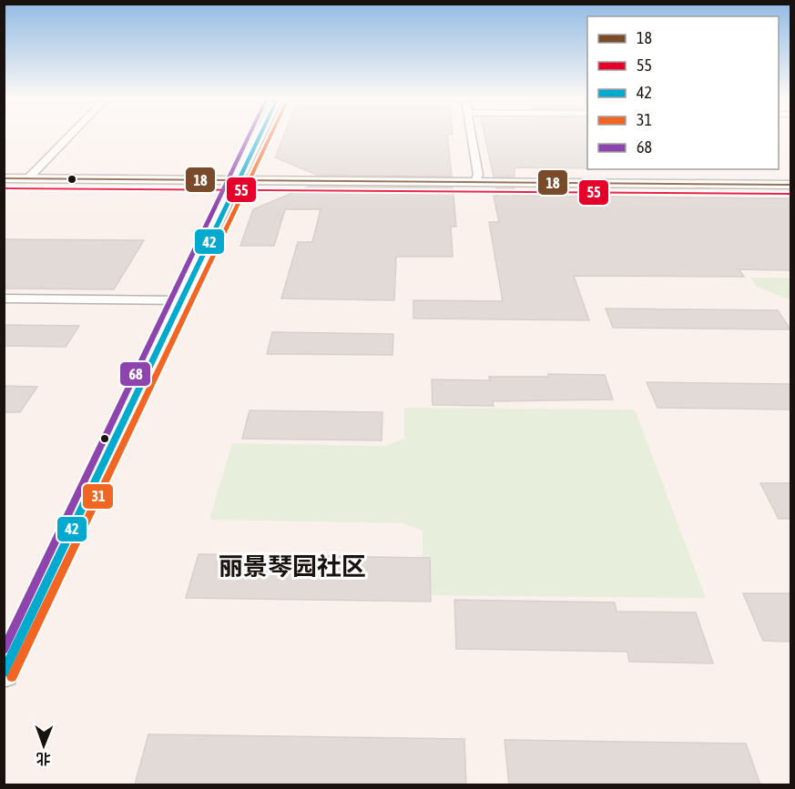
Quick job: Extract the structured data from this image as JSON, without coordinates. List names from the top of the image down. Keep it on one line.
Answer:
{"districts":["丽景琴园社区"],"lines":["transit line 42","transit line 31","transit line 68","transit line 18","transit line 55"],"legend":["18","55","42","31","68"],"north":"bottom"}
